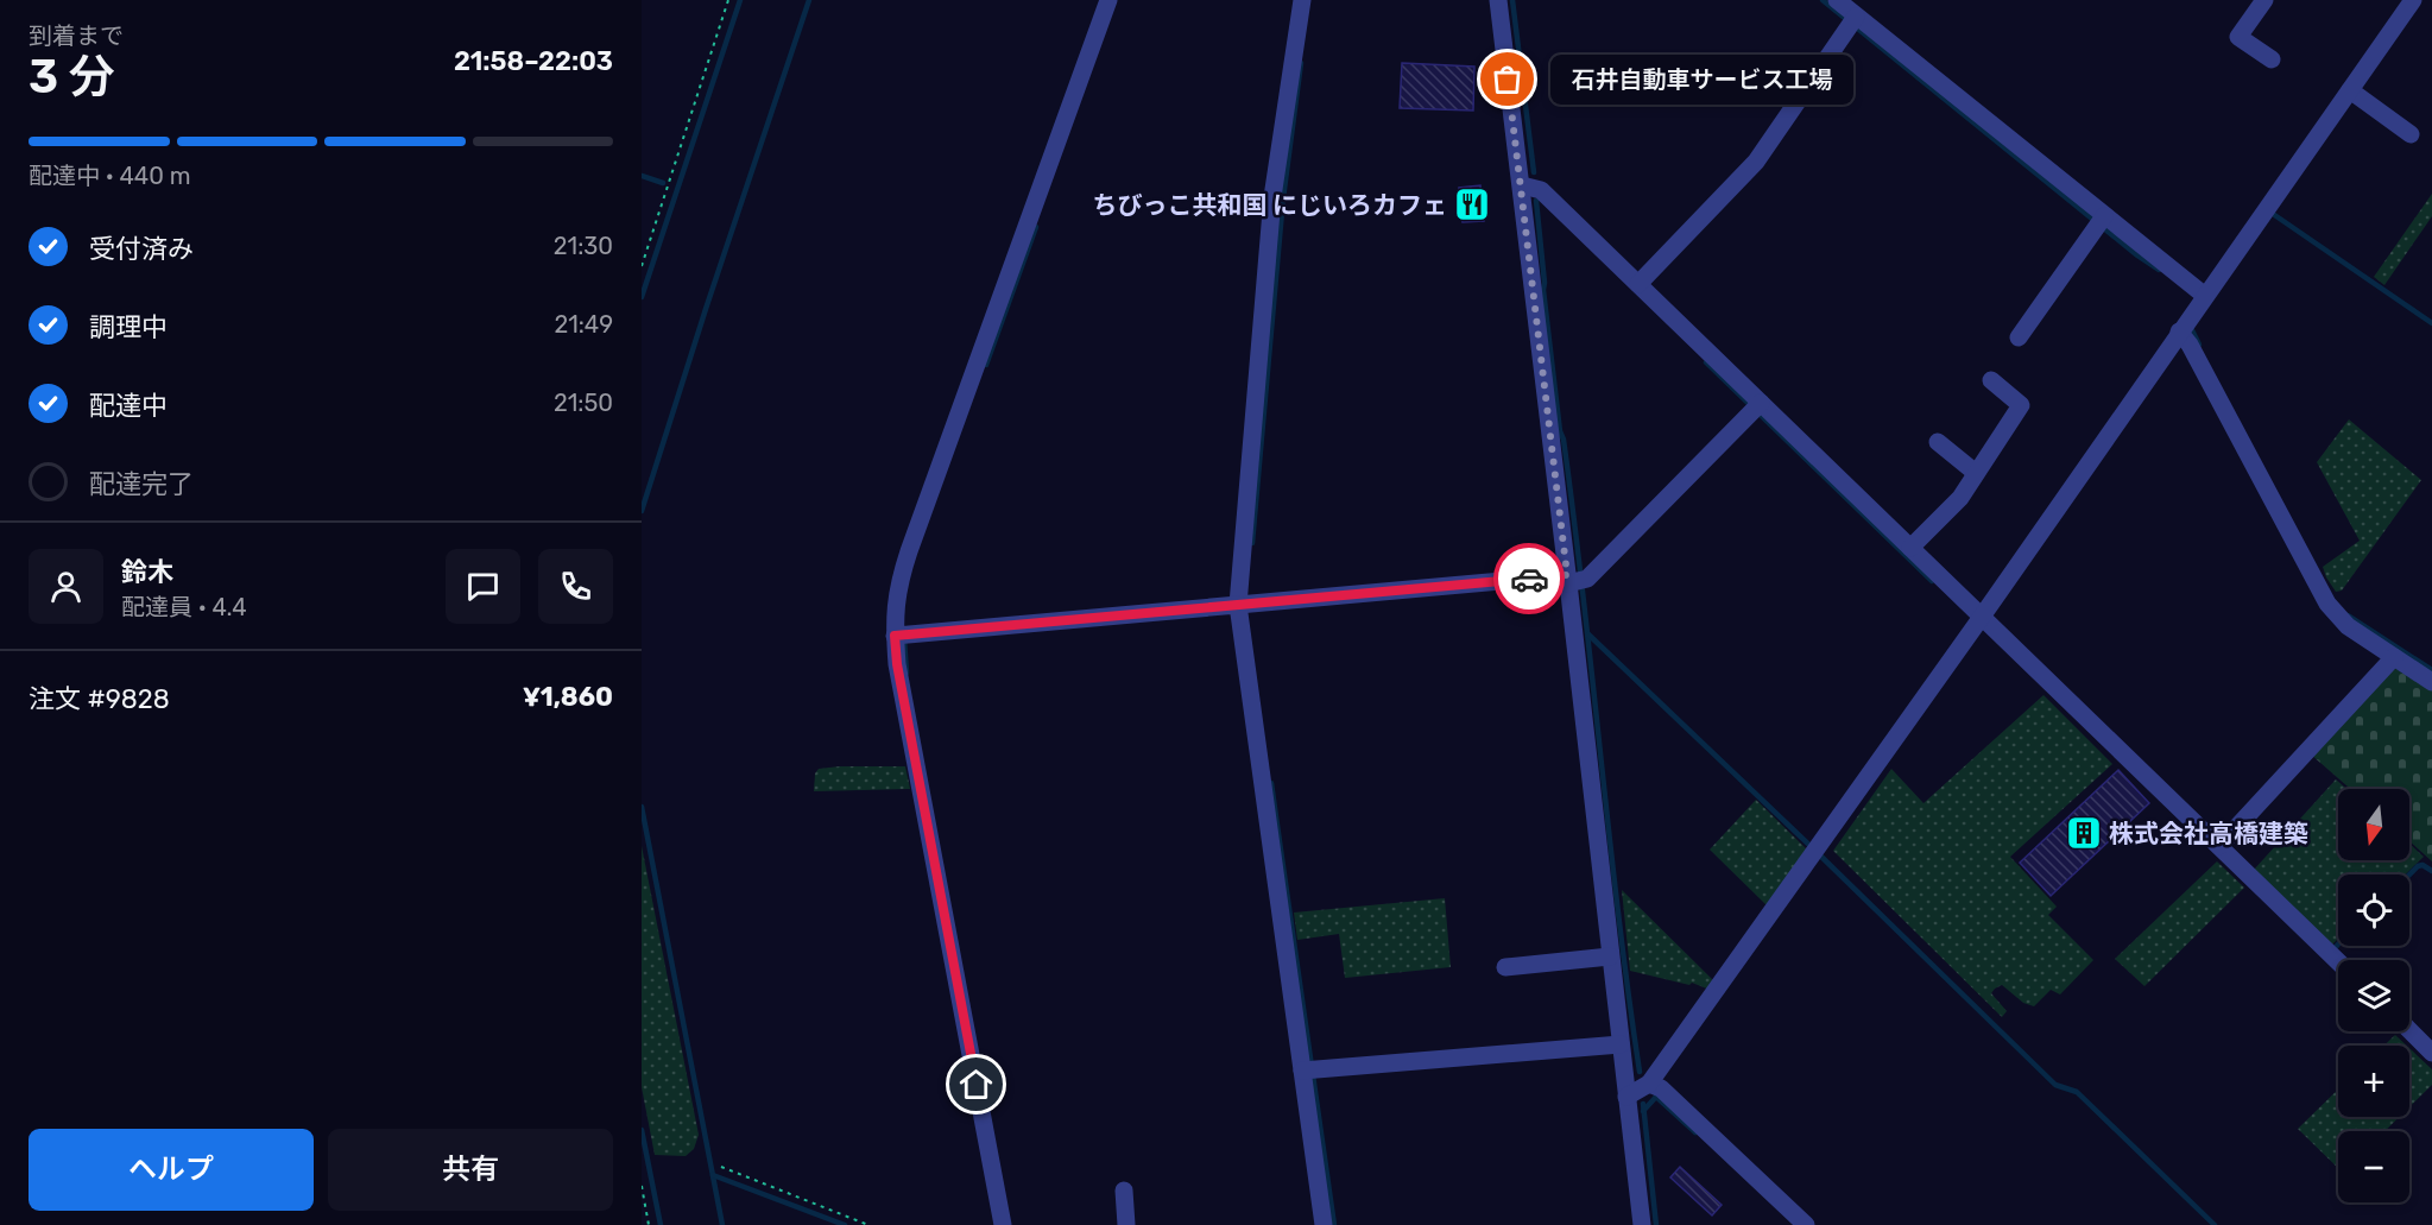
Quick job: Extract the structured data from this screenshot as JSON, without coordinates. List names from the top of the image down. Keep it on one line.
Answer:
{"places":{"other":["石井自動車サービス工場"],"restaurant":["ちびっこ共和国 にじいろカフェ"],"building":["株式会社高橋建築"]},"north":"bottom","page":{"heading":["3 分","到着まで","21:58–22:03"],"panel":["鈴木","配達員 · 4.4","注文 #9828","¥1,860"],"bubble":"石井自動車サービス工場","bar":"配達中 · 440 m","list":[["受付済み","21:30"],["調理中","21:49"],["配達中","21:50"],"配達完了"],"map_buttons":["+","−"],"buttons":["ヘルプ","共有"]}}
